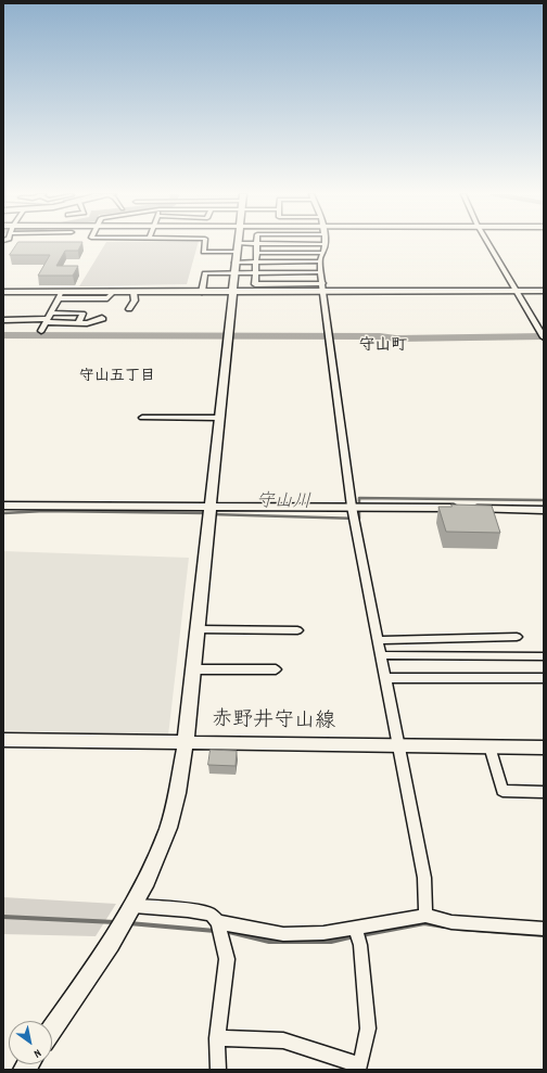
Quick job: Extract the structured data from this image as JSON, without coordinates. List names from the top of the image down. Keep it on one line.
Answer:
{"streets":{"street":["赤野井守山線"]},"districts":["守山町","守山五丁目"],"water":["守山川"],"north":"bottom right"}
